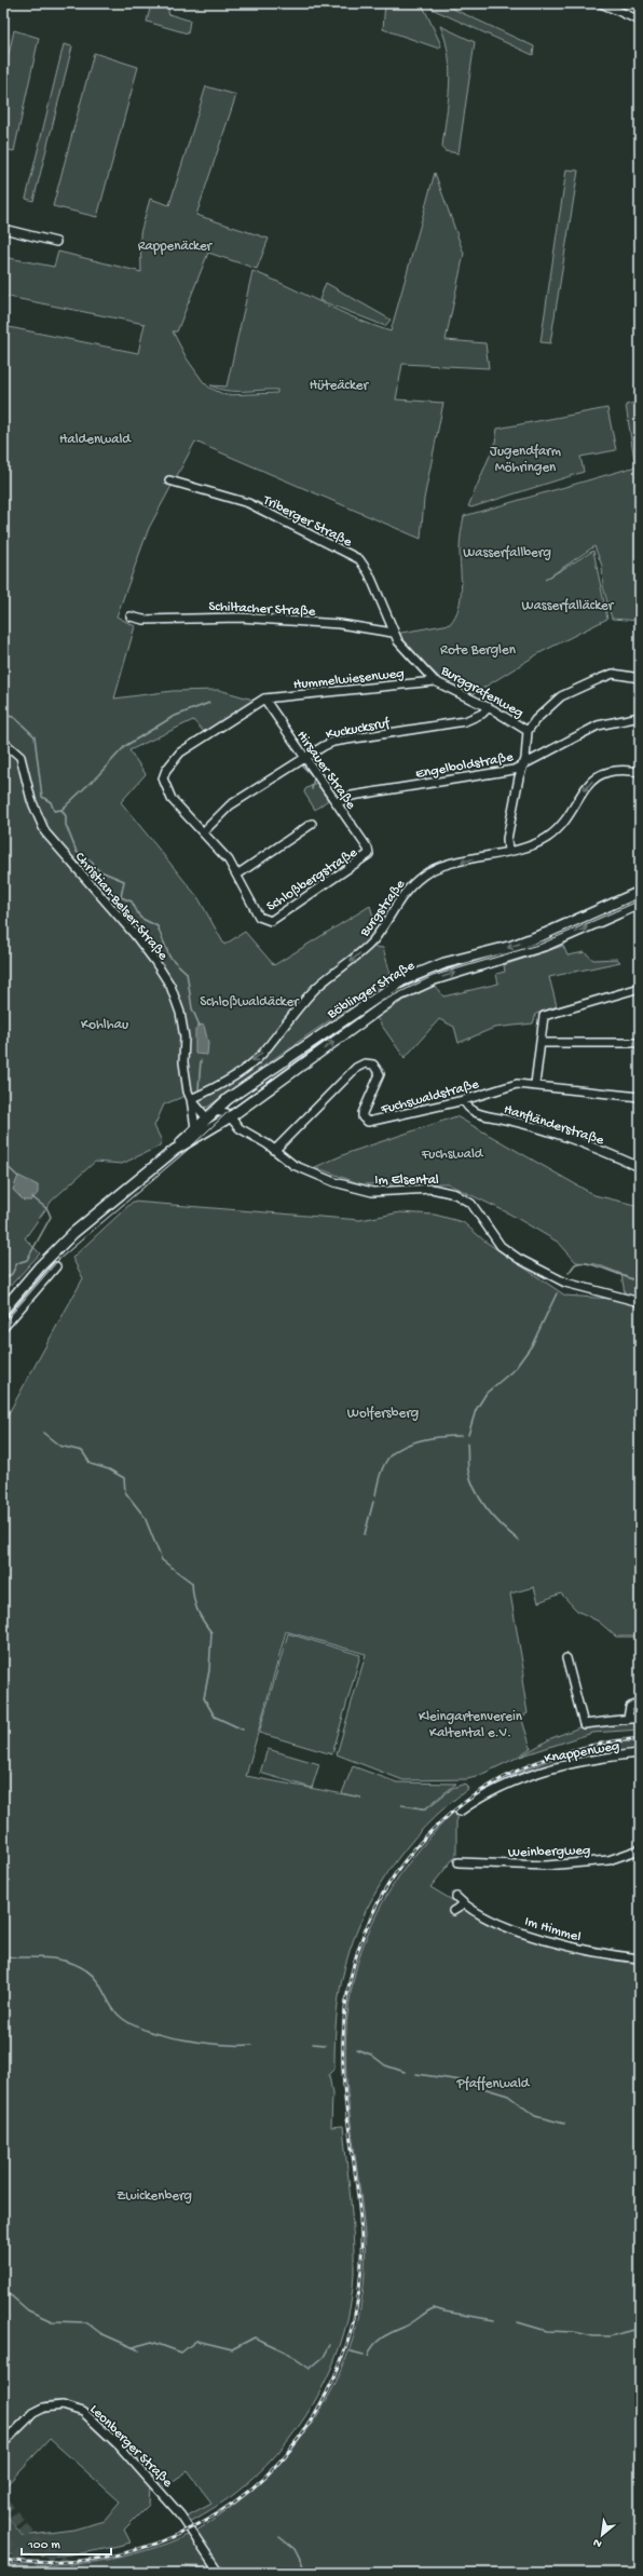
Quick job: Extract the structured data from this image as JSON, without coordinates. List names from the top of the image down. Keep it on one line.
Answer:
{"streets":{"main road":["Böblinger Straße"],"street":["Triberger Straße","Schiltacher Straße","Hummelwiesenweg","Burggrafenweg","Kuckucksruf","Engelboldstraße","Hirsauer Straße","Schloßbergstraße","Christian-Belser-Straße","Burgstraße","Fuchswaldstraße","Hanfländerstraße","Im Elsental","Knappenweg","Weinbergweg","Im Himmel","Leonberger Straße"]},"crossings":[["Triberger Straße","Schiltacher Straße"],["Triberger Straße","Burggrafenweg"],["Schiltacher Straße","Burggrafenweg"],["Hummelwiesenweg","Burggrafenweg"],["Hummelwiesenweg","Hirsauer Straße"],["Hummelwiesenweg","Schloßbergstraße"],["Burggrafenweg","Kuckucksruf"],["Kuckucksruf","Hirsauer Straße"],["Kuckucksruf","Schloßbergstraße"],["Engelboldstraße","Hirsauer Straße"],["Hirsauer Straße","Schloßbergstraße"],["Christian-Belser-Straße","Burgstraße"],["Christian-Belser-Straße","Böblinger Straße"],["Fuchswaldstraße","Hanfländerstraße"],["Fuchswaldstraße","Im Elsental"]],"one_way":["Burgstraße"],"parks":["Rappenäcker","Hüteäcker","Haldenwald","Jugendfarm Möhringen","Wasserfallberg","Wasserfalläcker","Rote Berglen","Schloßwaldäcker","Kohlhau","Fuchswald","Wolfersberg","Kleingartenverein Kaltental e.V.","Pfaffenwald","Zwickenberg"],"scale_bar":"100 m","north":"bottom left"}
